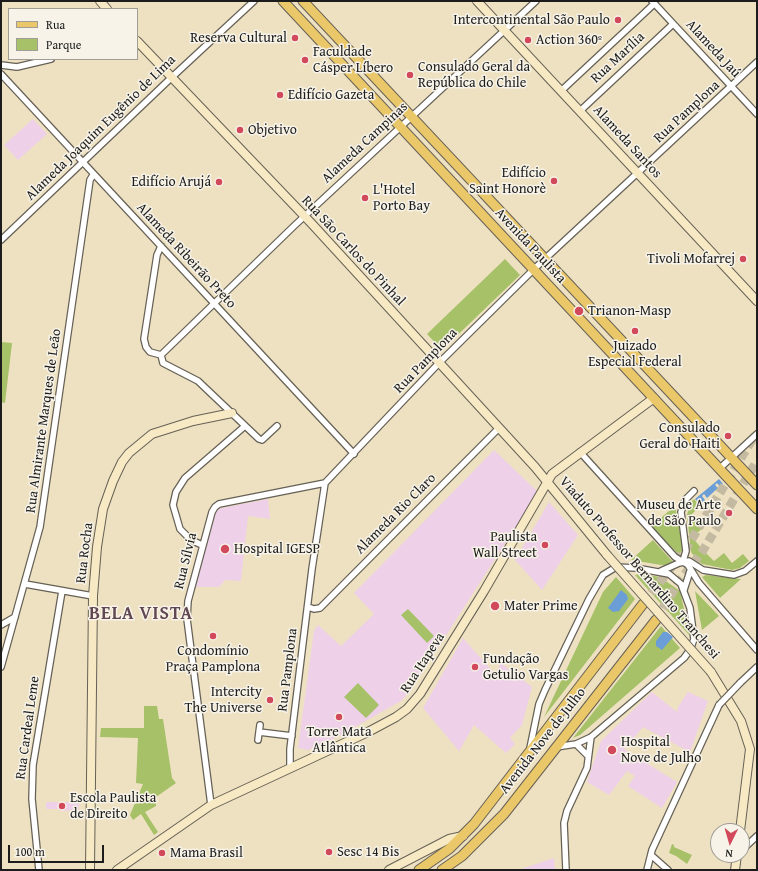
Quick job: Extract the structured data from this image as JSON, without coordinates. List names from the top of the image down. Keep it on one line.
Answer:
{"streets":{"main road":["Avenida Paulista","Avenida Nove de Julho"],"street":["Alameda Jaú","Rua Marília","Rua Pamplona","Alameda Joaquim Eugênio de Lima","Alameda Santos","Alameda Campinas","Rua São Carlos do Pinhal","Alameda Ribeirão Preto","Rua Almirante Marques de Leão","Alameda Rio Claro","Rua Rocha","Rua Sílvia","Viaduto Professor Bernardino Tranchesi","Rua Itapeva","Rua Cardeal Leme"]},"crossings":[["Alameda Jaú","Rua Marília"],["Alameda Jaú","Rua Pamplona"],["Rua Marília","Alameda Santos"],["Rua Pamplona","Alameda Santos"],["Rua Pamplona","Avenida Paulista"],["Rua Pamplona","Rua São Carlos do Pinhal"],["Rua Pamplona","Alameda Ribeirão Preto"],["Rua Pamplona","Alameda Rio Claro"],["Rua Pamplona","Rua Sílvia"],["Rua Pamplona","Rua Itapeva"],["Alameda Joaquim Eugênio de Lima","Rua São Carlos do Pinhal"],["Alameda Joaquim Eugênio de Lima","Alameda Ribeirão Preto"],["Alameda Santos","Alameda Campinas"],["Alameda Campinas","Avenida Paulista"],["Alameda Campinas","Rua São Carlos do Pinhal"],["Alameda Campinas","Alameda Ribeirão Preto"],["Avenida Paulista","Rua Itapeva"],["Rua São Carlos do Pinhal","Alameda Rio Claro"],["Rua São Carlos do Pinhal","Viaduto Professor Bernardino Tranchesi"],["Rua São Carlos do Pinhal","Rua Itapeva"],["Alameda Ribeirão Preto","Rua Almirante Marques de Leão"],["Rua Sílvia","Rua Itapeva"],["Viaduto Professor Bernardino Tranchesi","Rua Itapeva"]],"districts":["BELA VISTA"],"places":["Intercontinental São Paulo","Reserva Cultural","Action 360º","Faculdade Cásper Líbero","Consulado Geral da República do Chile","Edifício Gazeta","Objetivo","Edifício Saint Honorè","Edifício Arujá","L'Hotel Porto Bay","Tivoli Mofarrej","Trianon-Masp","Juizado Especial Federal","Consulado Geral do Haiti","Museu de Arte de São Paulo","Paulista Wall Street","Hospital IGESP","Mater Prime","Condomínio Praça Pamplona","Fundação Getulio Vargas","Intercity The Universe","Torre Mata Atlântica","Hospital Nove de Julho","Escola Paulista de Direito","Sesc 14 Bis","Mama Brasil"],"legend":["Rua","Parque"],"scale_bar":"100 m","north":"bottom"}
